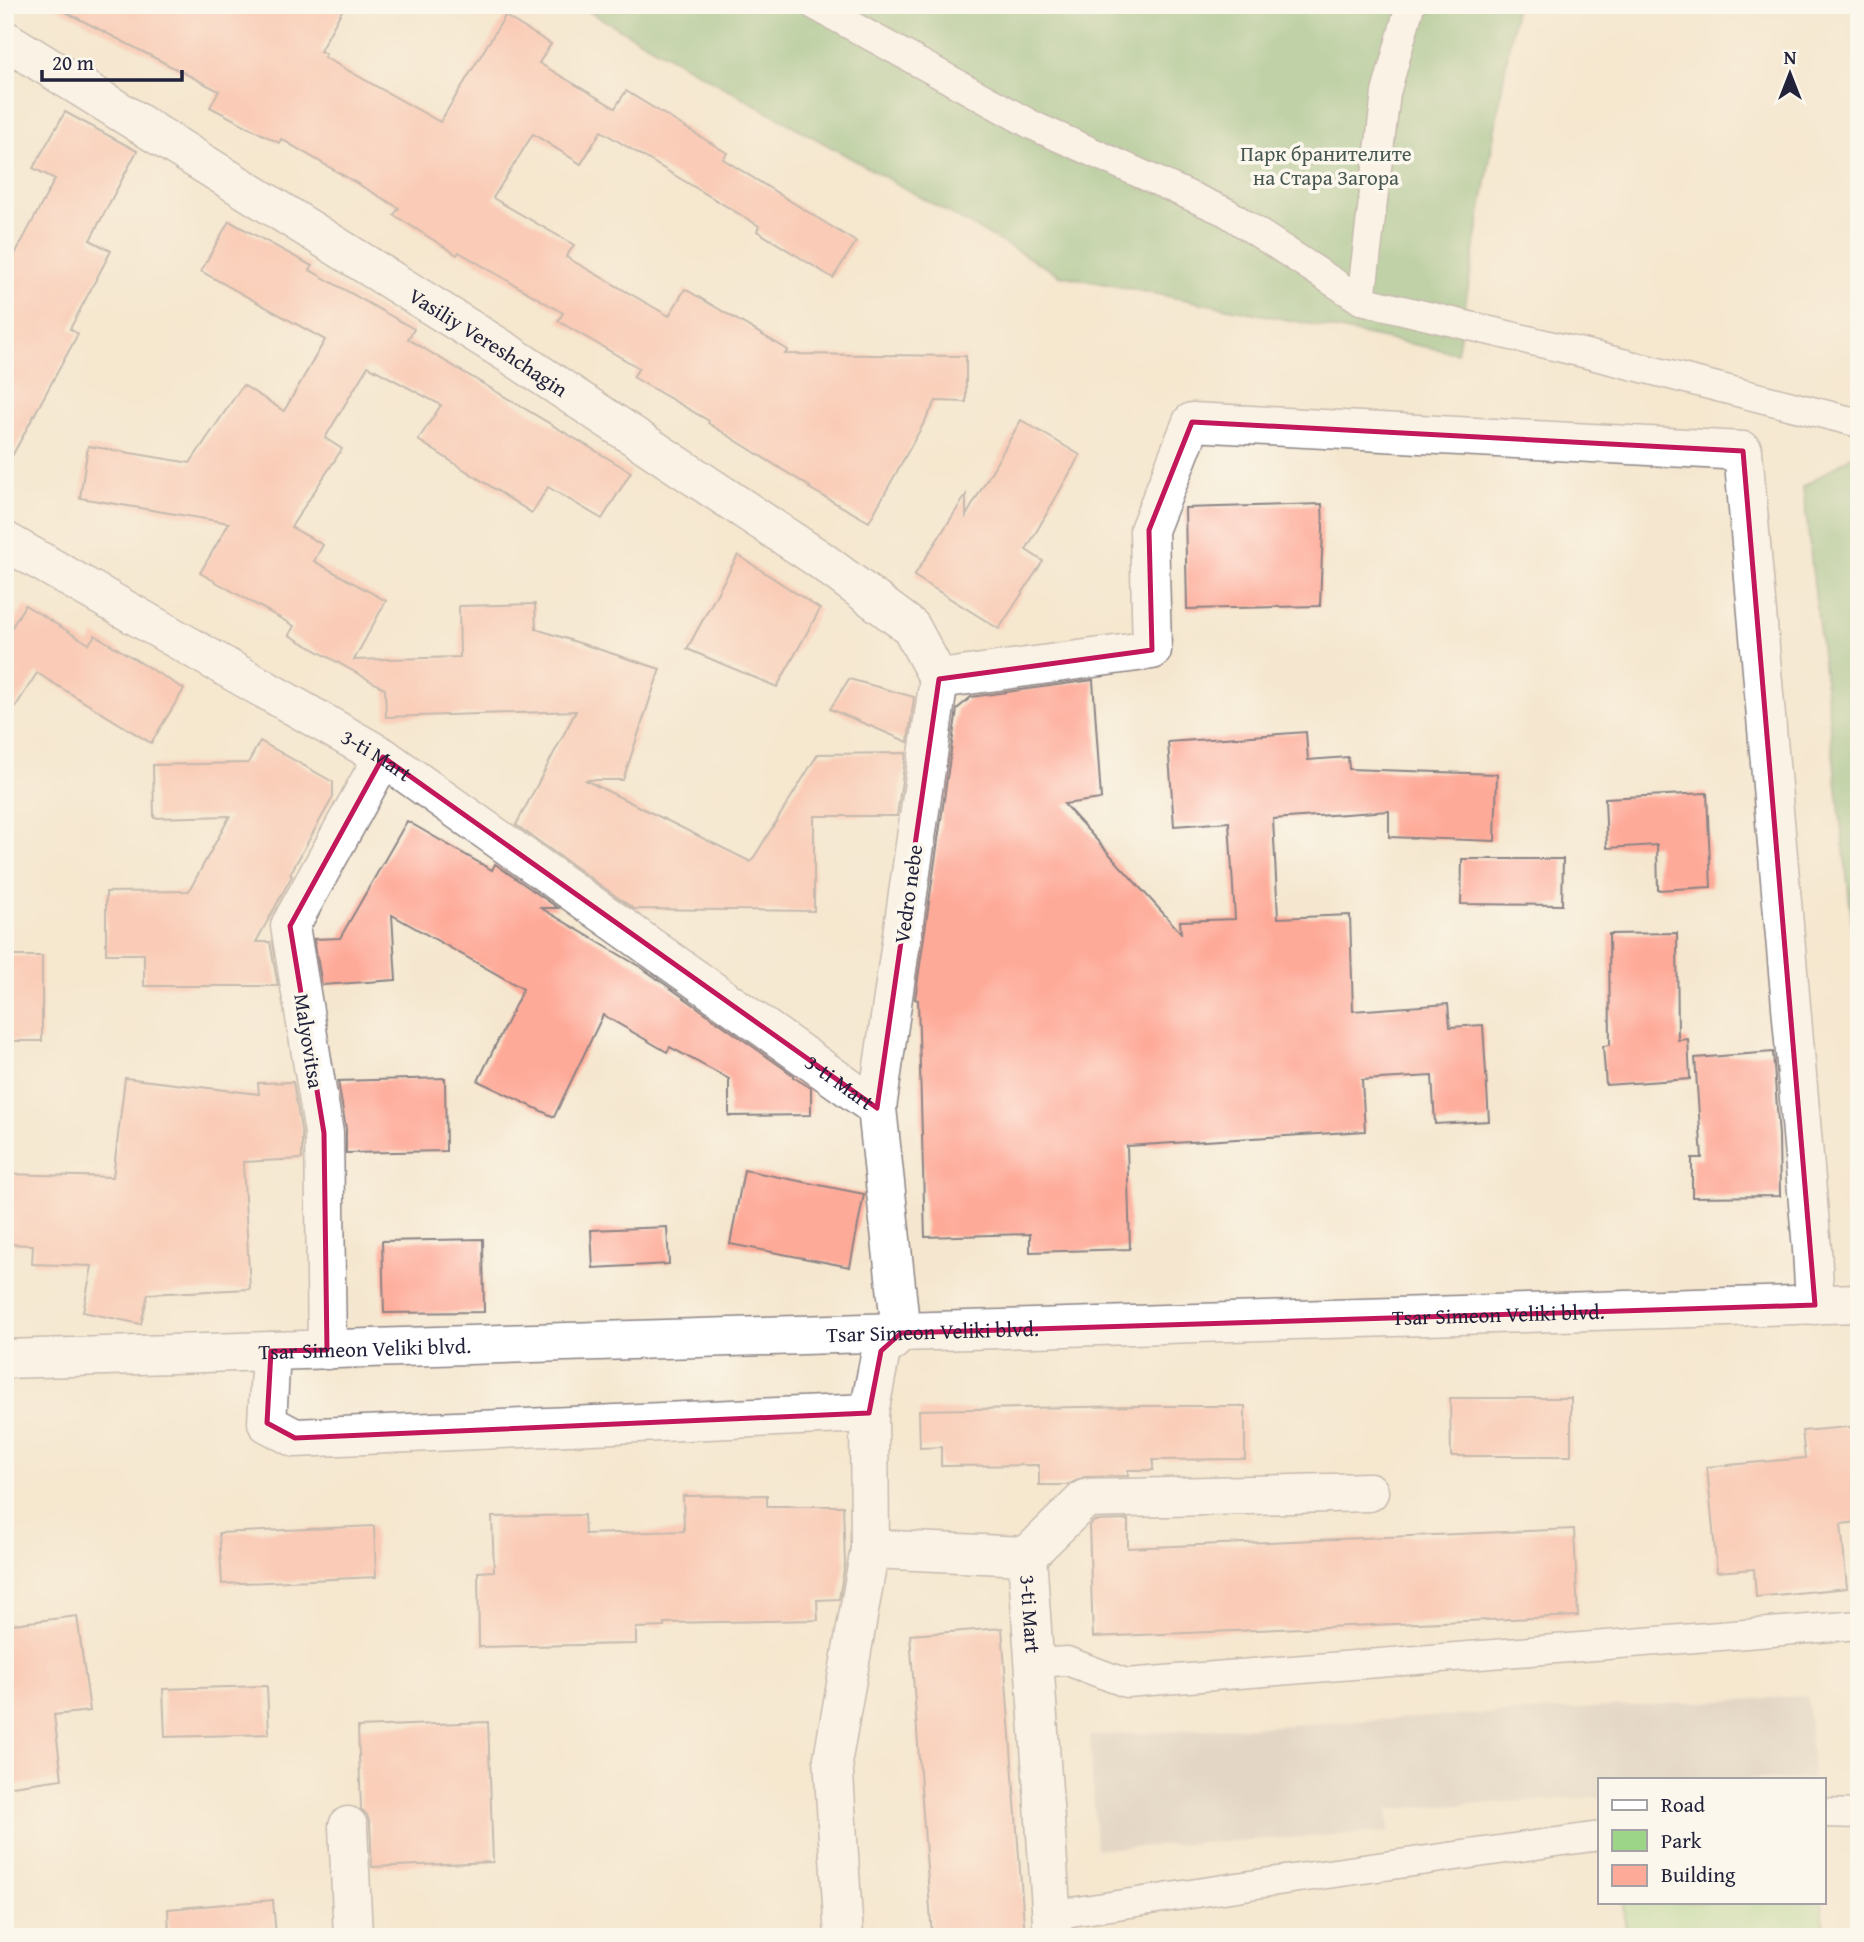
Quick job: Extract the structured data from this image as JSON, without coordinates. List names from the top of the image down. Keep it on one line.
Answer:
{"streets":{"street":["Vasiliy Vereshchagin","3-ti Mart","Vedro nebe","Malyovitsa","Tsar Simeon Veliki blvd."]},"crossings":[["Vasiliy Vereshchagin","Vedro nebe"],["3-ti Mart","Vedro nebe"],["3-ti Mart","Malyovitsa"],["3-ti Mart","Tsar Simeon Veliki blvd."],["Malyovitsa","Tsar Simeon Veliki blvd."]],"parks":["Парк бранителите на Стара Загора"],"legend":["Road","Park","Building"],"scale_bar":"20 m","north":"top"}
